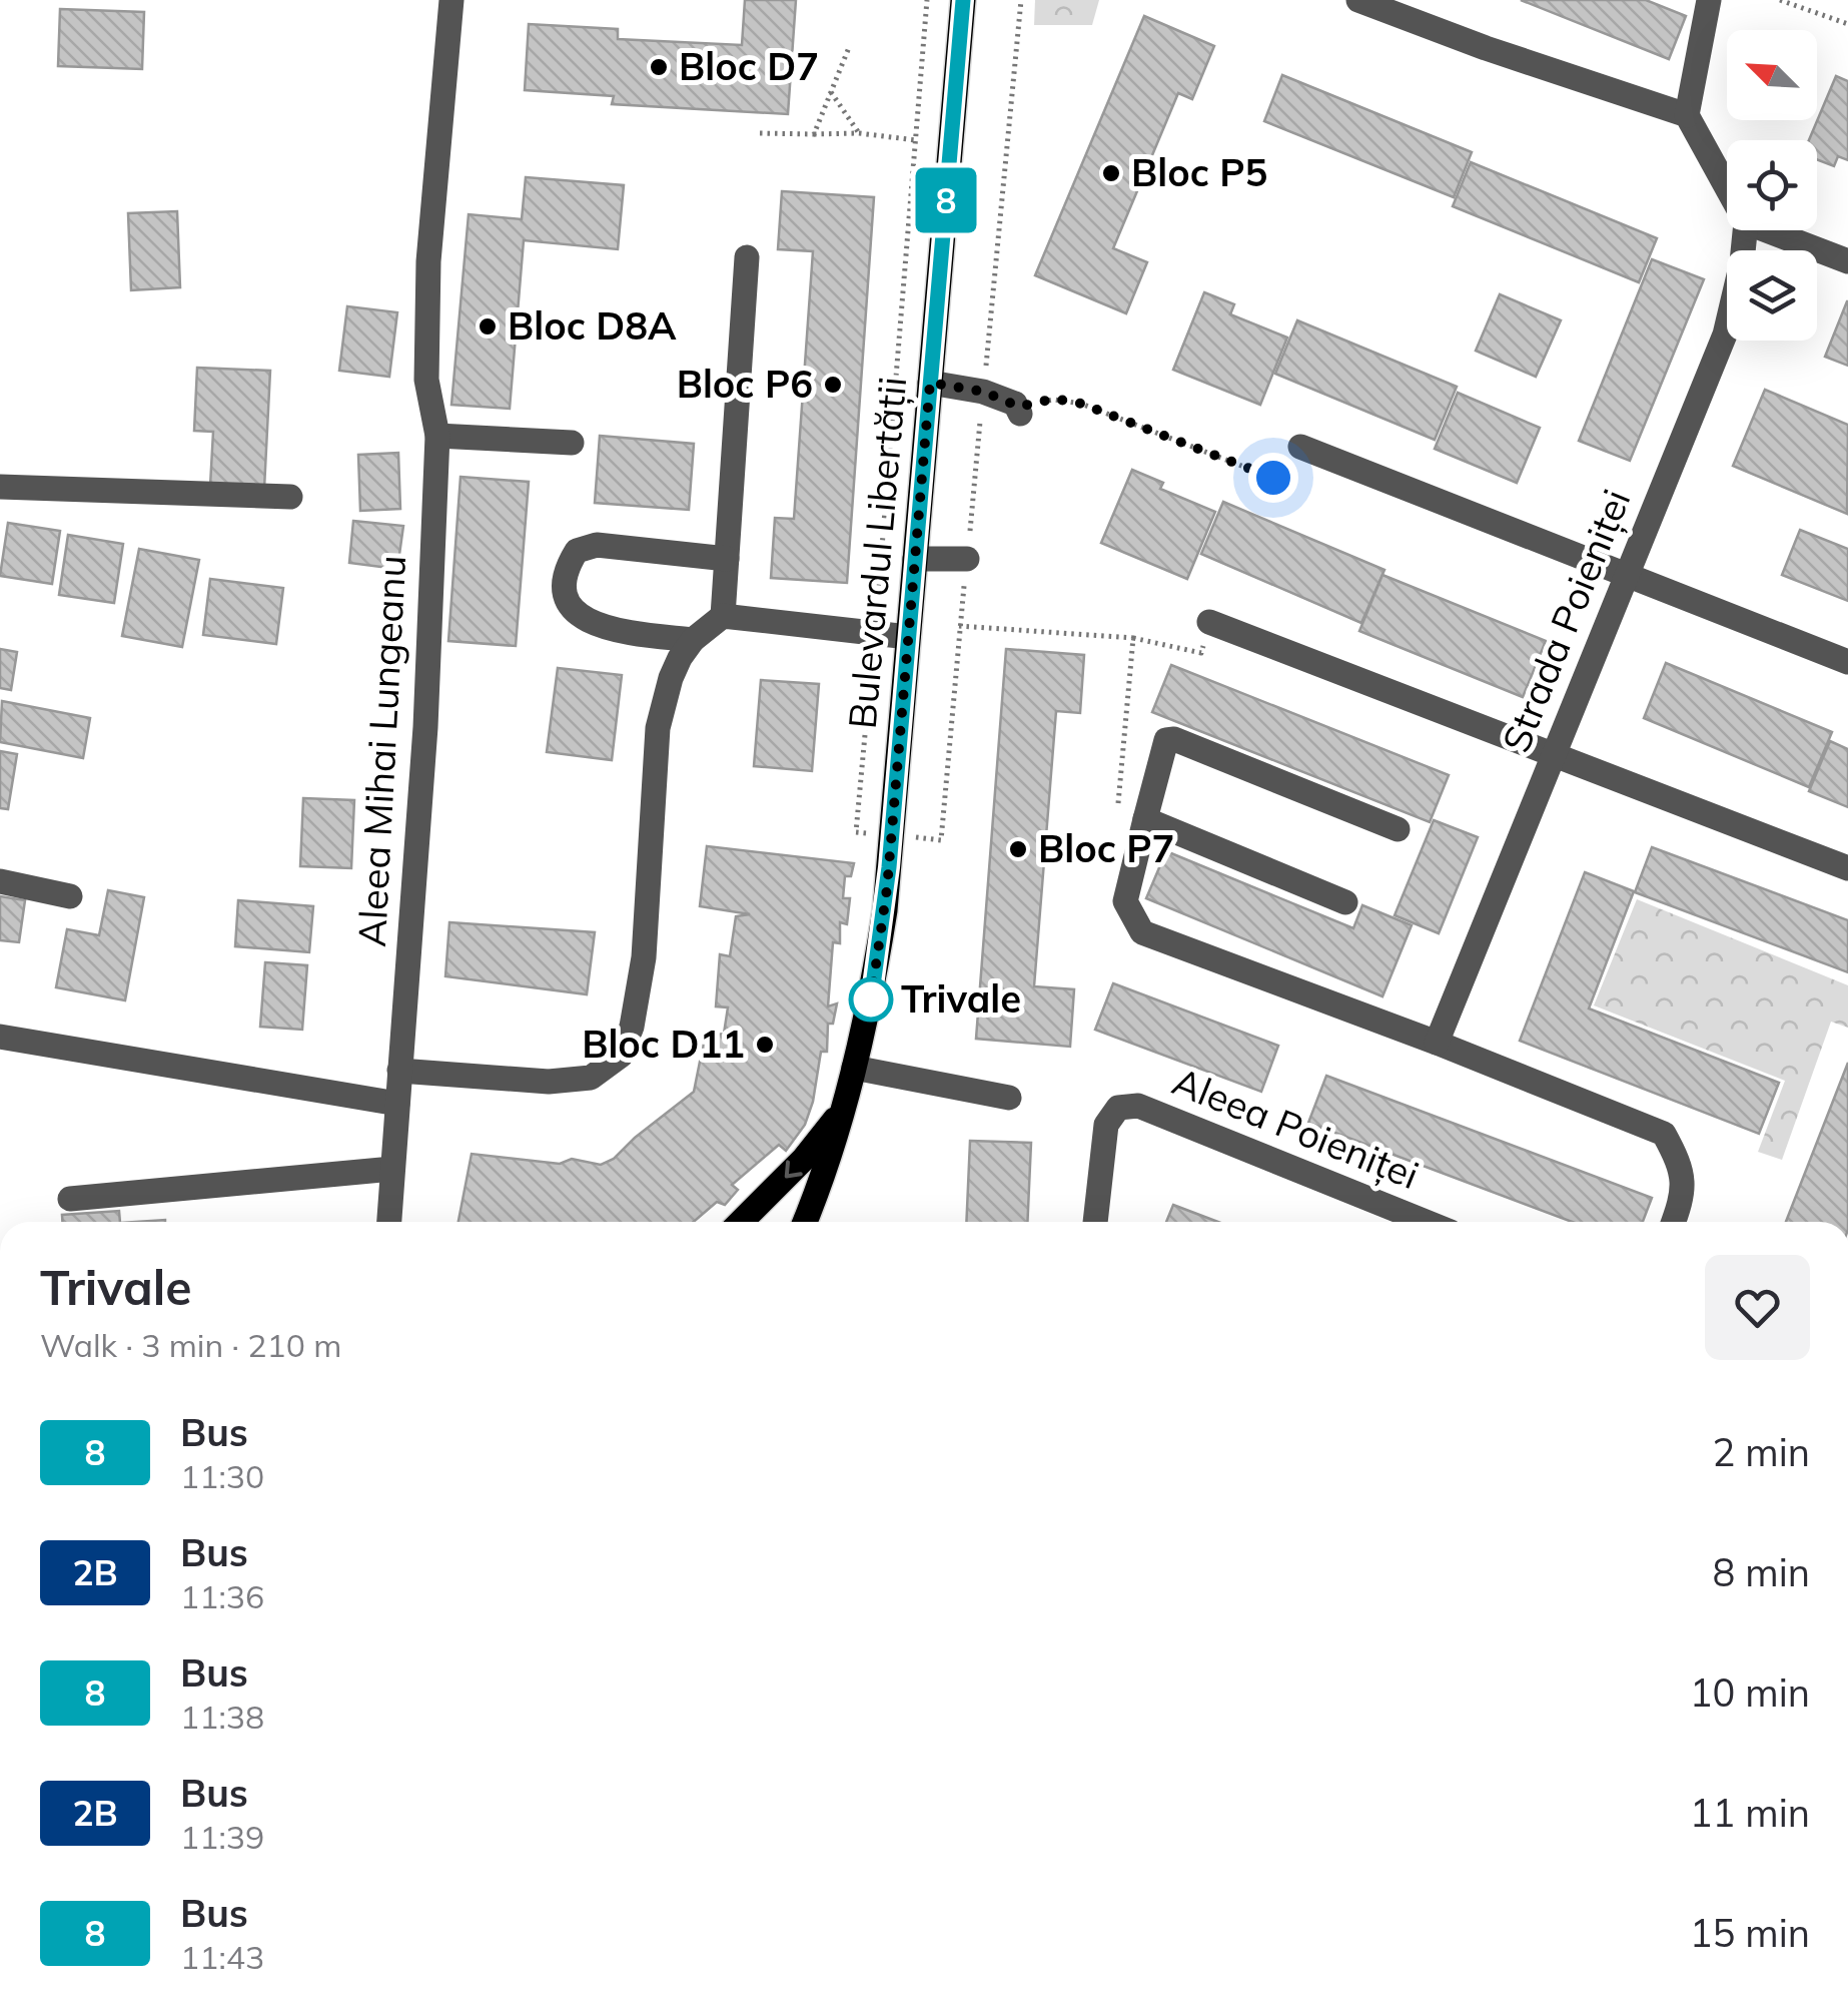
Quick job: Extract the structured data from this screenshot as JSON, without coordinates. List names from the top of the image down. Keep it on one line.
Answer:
{"streets":{"main road":["Bulevardul Libertății"],"street":["Strada Poieniței","Aleea Mihai Lungeanu","Aleea Poieniței"]},"places":["Bloc D7","Bloc P5","Bloc D8A","Bloc P6","Bloc P7","Trivale","Bloc D11"],"lines":["bus line 8"],"north":"top left","page":{"on_map":"8","heading":["Trivale","Walk · 3 min · 210 m"],"list":[{"mark":"8","name":"Bus","note":"11:30","value":"2 min"},{"mark":"2B","name":"Bus","note":"11:36","value":"8 min"},{"mark":"8","name":"Bus","note":"11:38","value":"10 min"},{"mark":"2B","name":"Bus","note":"11:39","value":"11 min"},{"mark":"8","name":"Bus","note":"11:43","value":"15 min"}]}}
